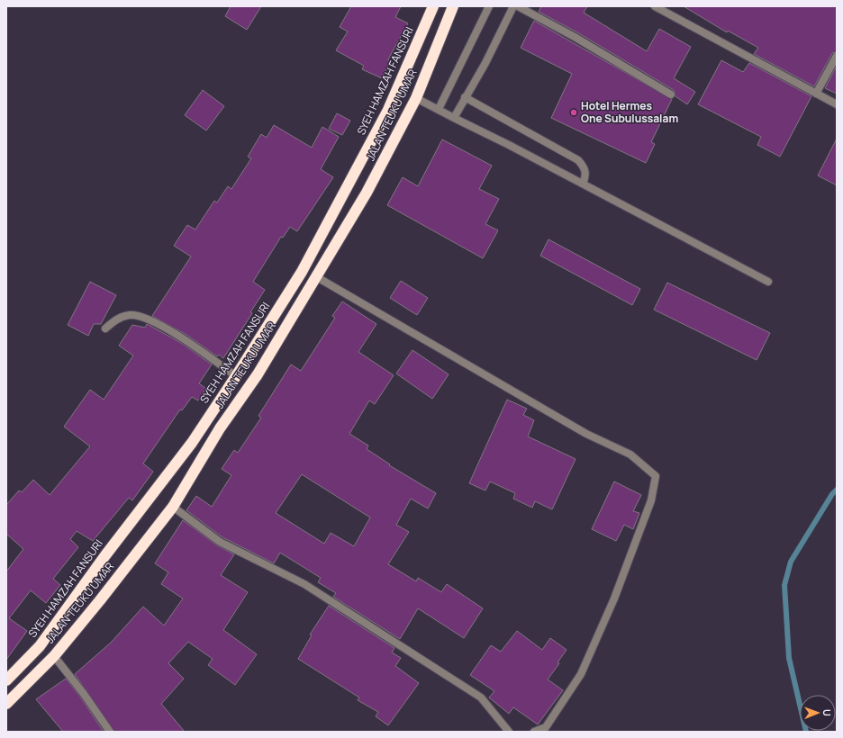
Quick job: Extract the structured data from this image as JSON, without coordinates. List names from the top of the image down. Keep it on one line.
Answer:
{"streets":{"highway":["SYEH HAMZAH FANSURI","JALAN TEUKU UMAR"]},"places":["Hotel Hermes One Subulussalam"],"north":"right"}
